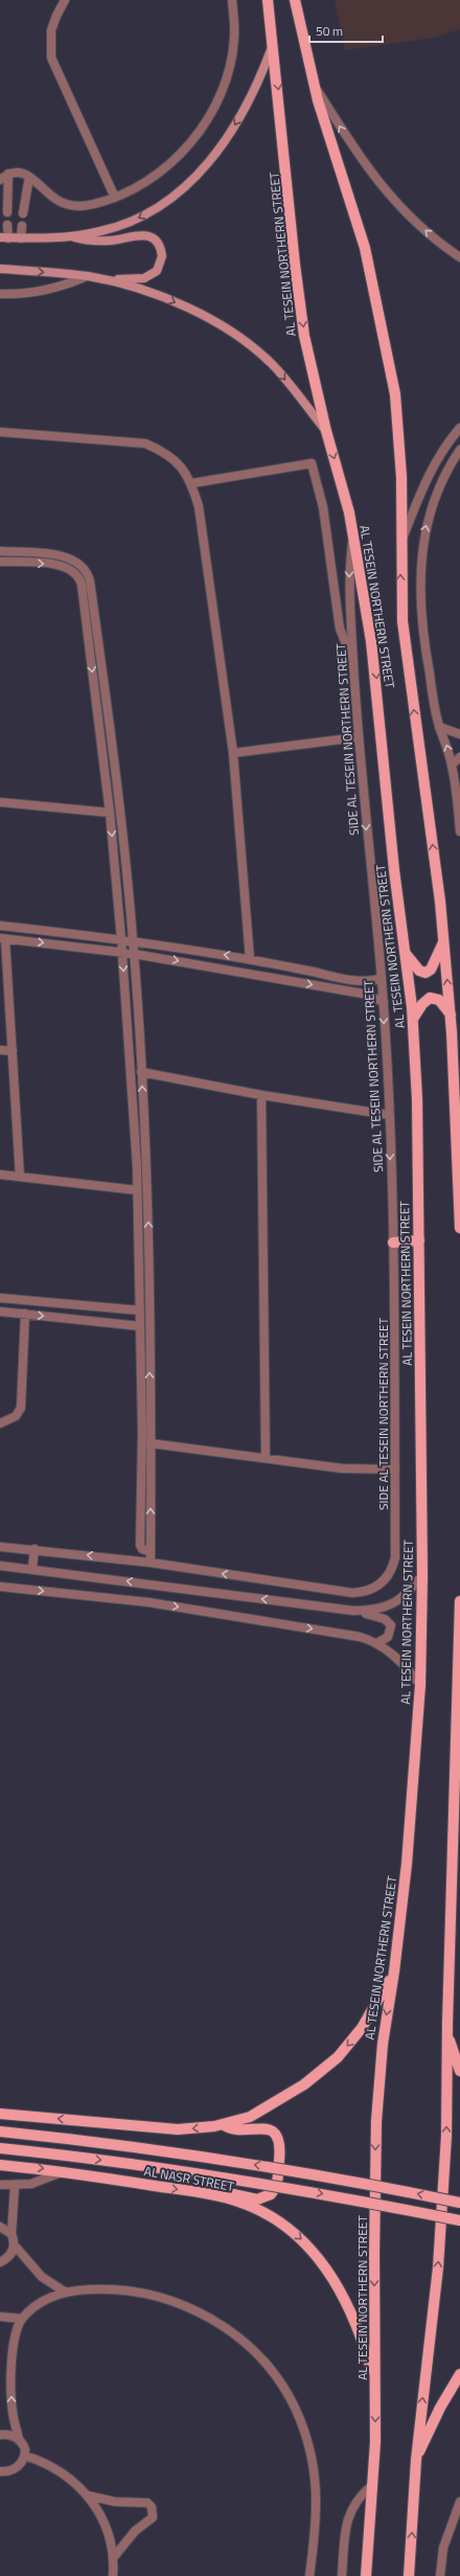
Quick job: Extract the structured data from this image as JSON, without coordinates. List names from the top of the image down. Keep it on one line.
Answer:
{"streets":{"main road":["AL TESEIN NORTHERN STREET","AL NASR STREET"],"street":["SIDE AL TESEIN NORTHERN STREET"]},"crossings":[["AL TESEIN NORTHERN STREET","SIDE AL TESEIN NORTHERN STREET"],["AL TESEIN NORTHERN STREET","AL NASR STREET"]],"scale_bar":"50 m"}
